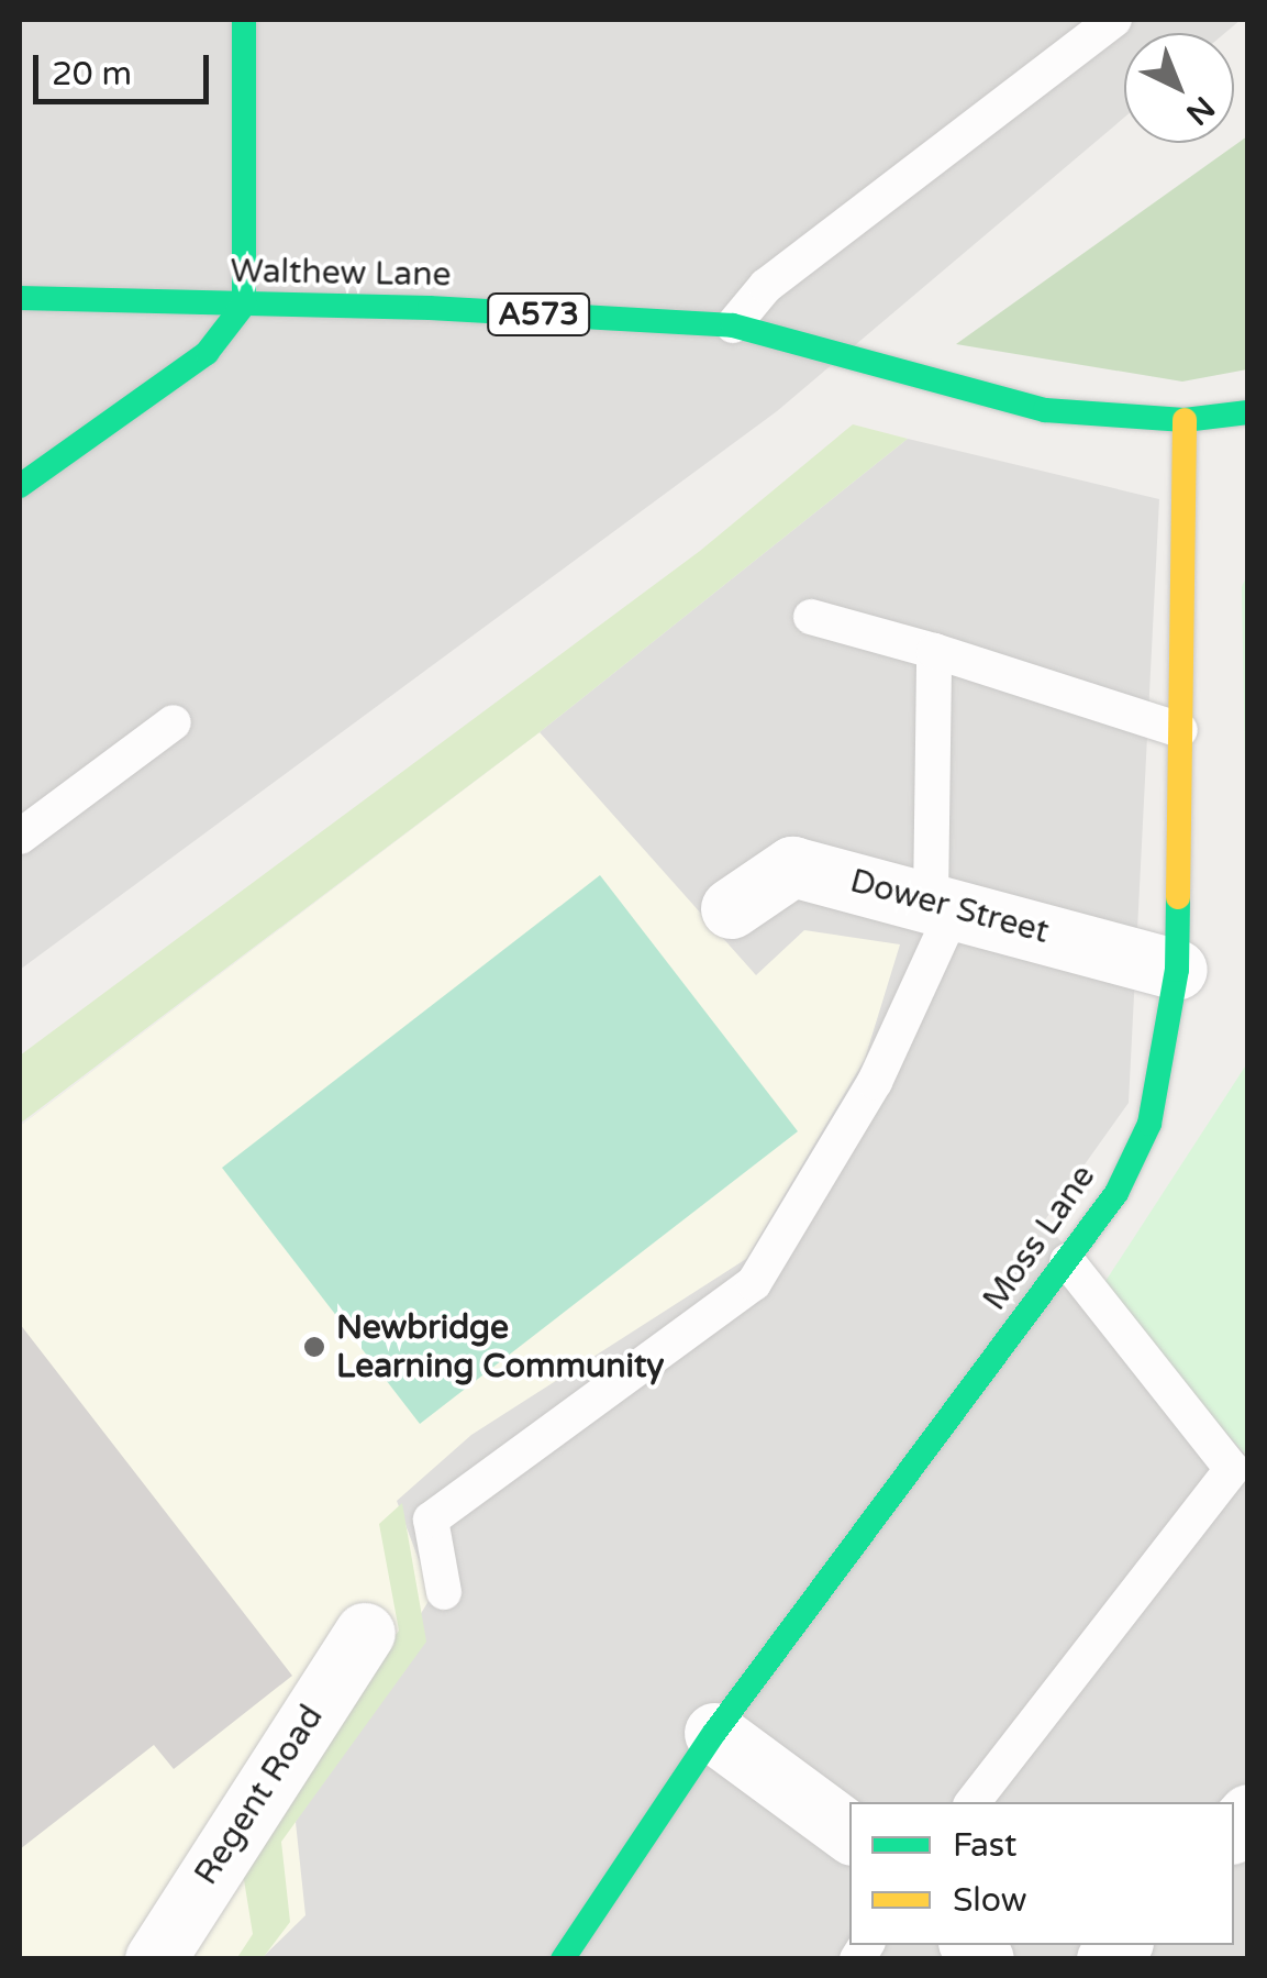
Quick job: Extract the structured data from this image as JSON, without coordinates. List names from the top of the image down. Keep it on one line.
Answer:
{"streets":{"street":["Walthew Lane","A573","Dower Street","Moss Lane","Regent Road"]},"crossings":[["Walthew Lane","A573"],["Walthew Lane","Moss Lane"],["A573","Moss Lane"],["Dower Street","Moss Lane"]],"places":["Newbridge Learning Community"],"legend":["Fast","Slow"],"scale_bar":"20 m","north":"bottom right"}
